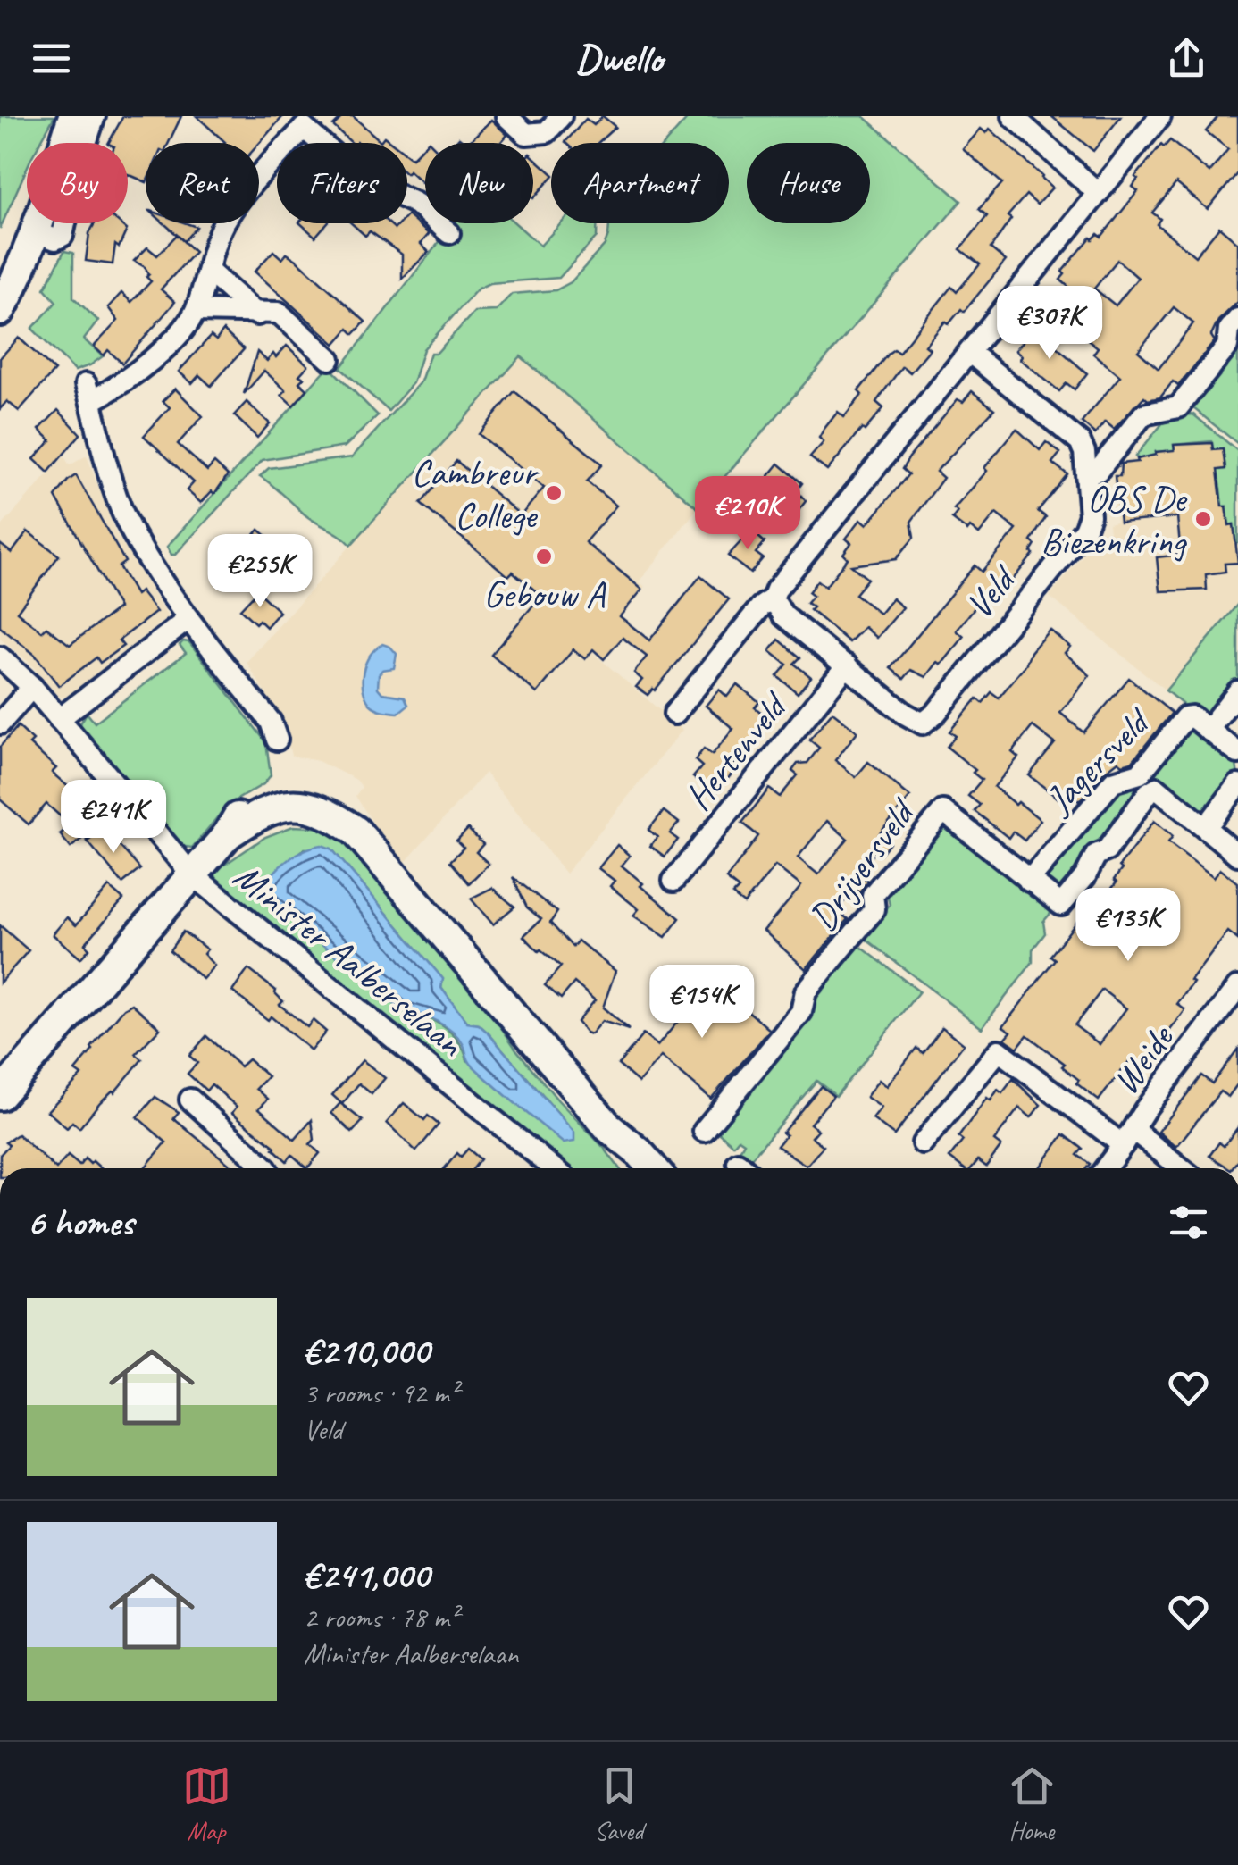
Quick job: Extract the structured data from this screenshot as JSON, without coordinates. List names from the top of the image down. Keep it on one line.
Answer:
{"streets":{"street":["Veld","Hertenveld","Jagersveld","Drijversveld","Minister Aalberselaan","Weide"]},"crossings":[["Veld","Hertenveld"],["Jagersveld","Drijversveld"]],"places":["Cambreur College","OBS De Biezenkring","Gebouw A"],"page":{"header":"Dwello","chip":["Buy","Rent","Filters","New","Apartment","House"],"price":["€307K","€210K","€255K","€241K","€135K","€154K"],"heading":"6 homes","list":[{"name":"€210,000","note":"3 rooms · 92 m² · Veld"},{"name":"€241,000","note":"2 rooms · 78 m² · Minister Aalberselaan"}],"tabs":["Map","Saved","Home"]}}
